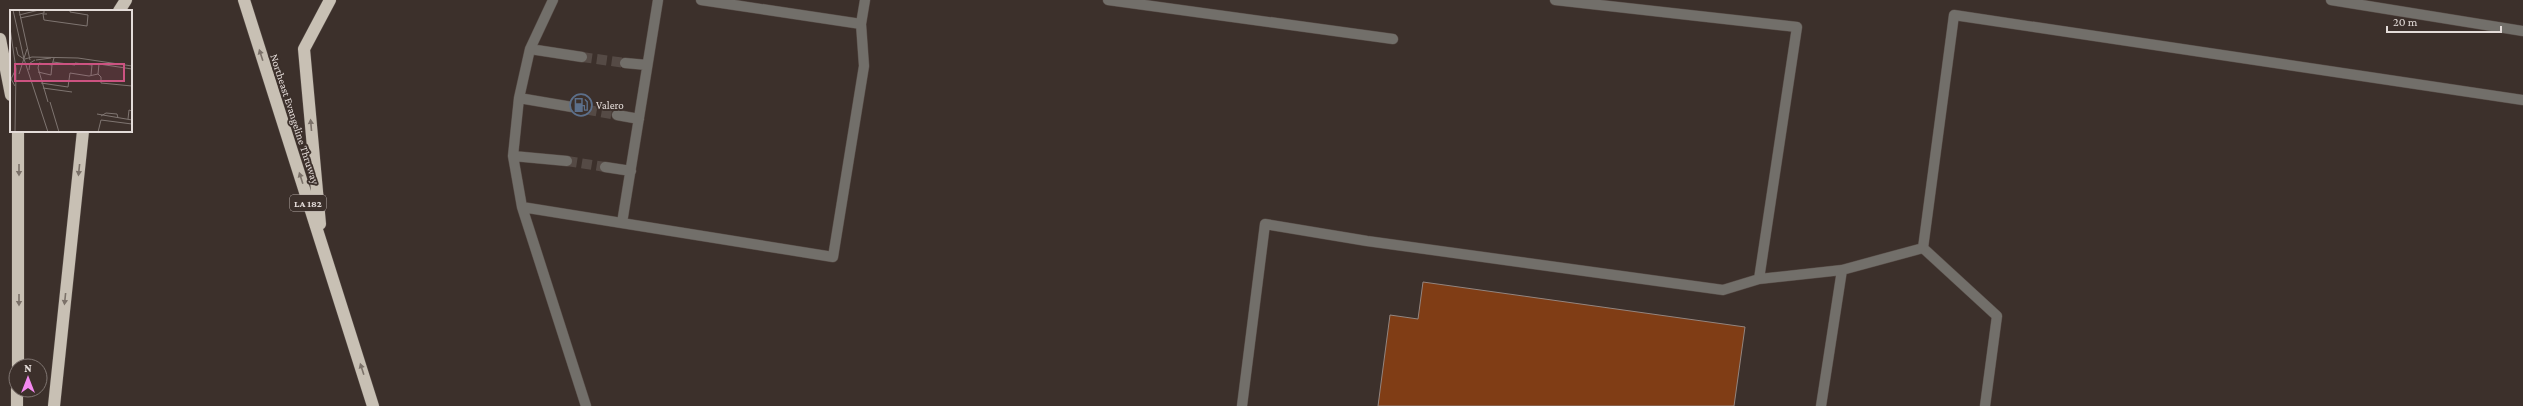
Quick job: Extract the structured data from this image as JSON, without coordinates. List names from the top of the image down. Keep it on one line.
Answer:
{"streets":{"highway":["Northeast Evangeline Thruway","LA 182"]},"places":{"fuel station":["Valero"]},"scale_bar":"20 m","north":"top"}
